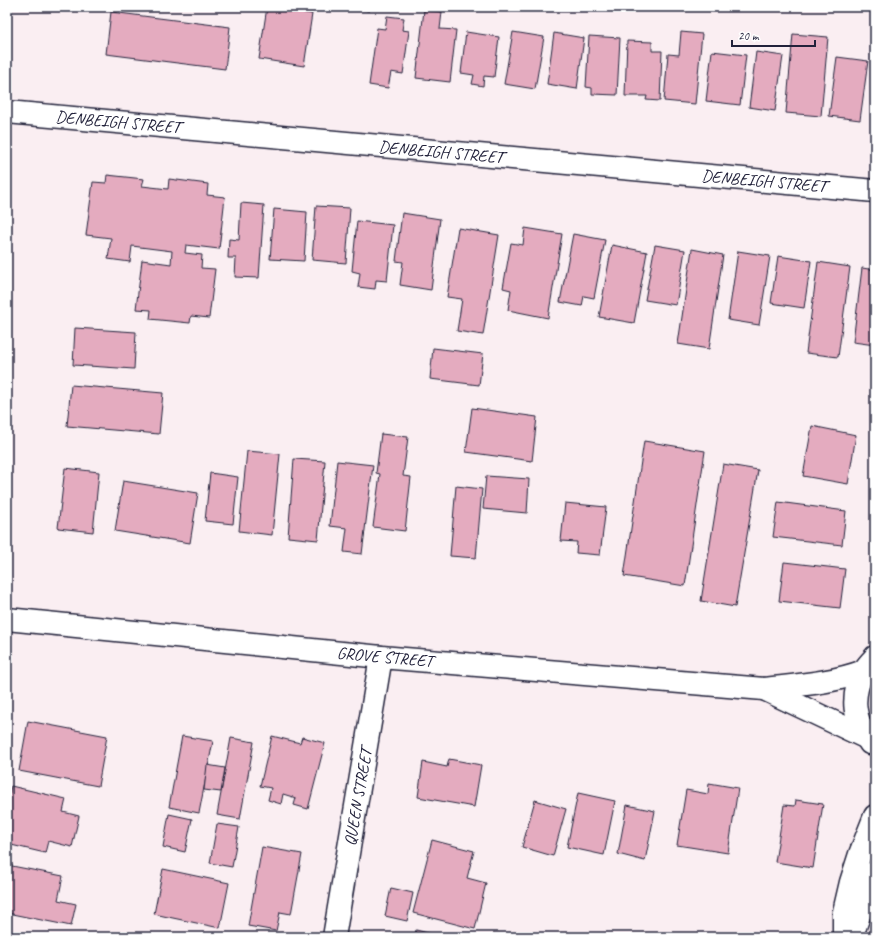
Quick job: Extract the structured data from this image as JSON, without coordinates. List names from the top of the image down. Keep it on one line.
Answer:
{"streets":{"street":["DENBEIGH STREET","GROVE STREET","QUEEN STREET"]},"crossings":[["GROVE STREET","QUEEN STREET"]],"scale_bar":"20 m"}
